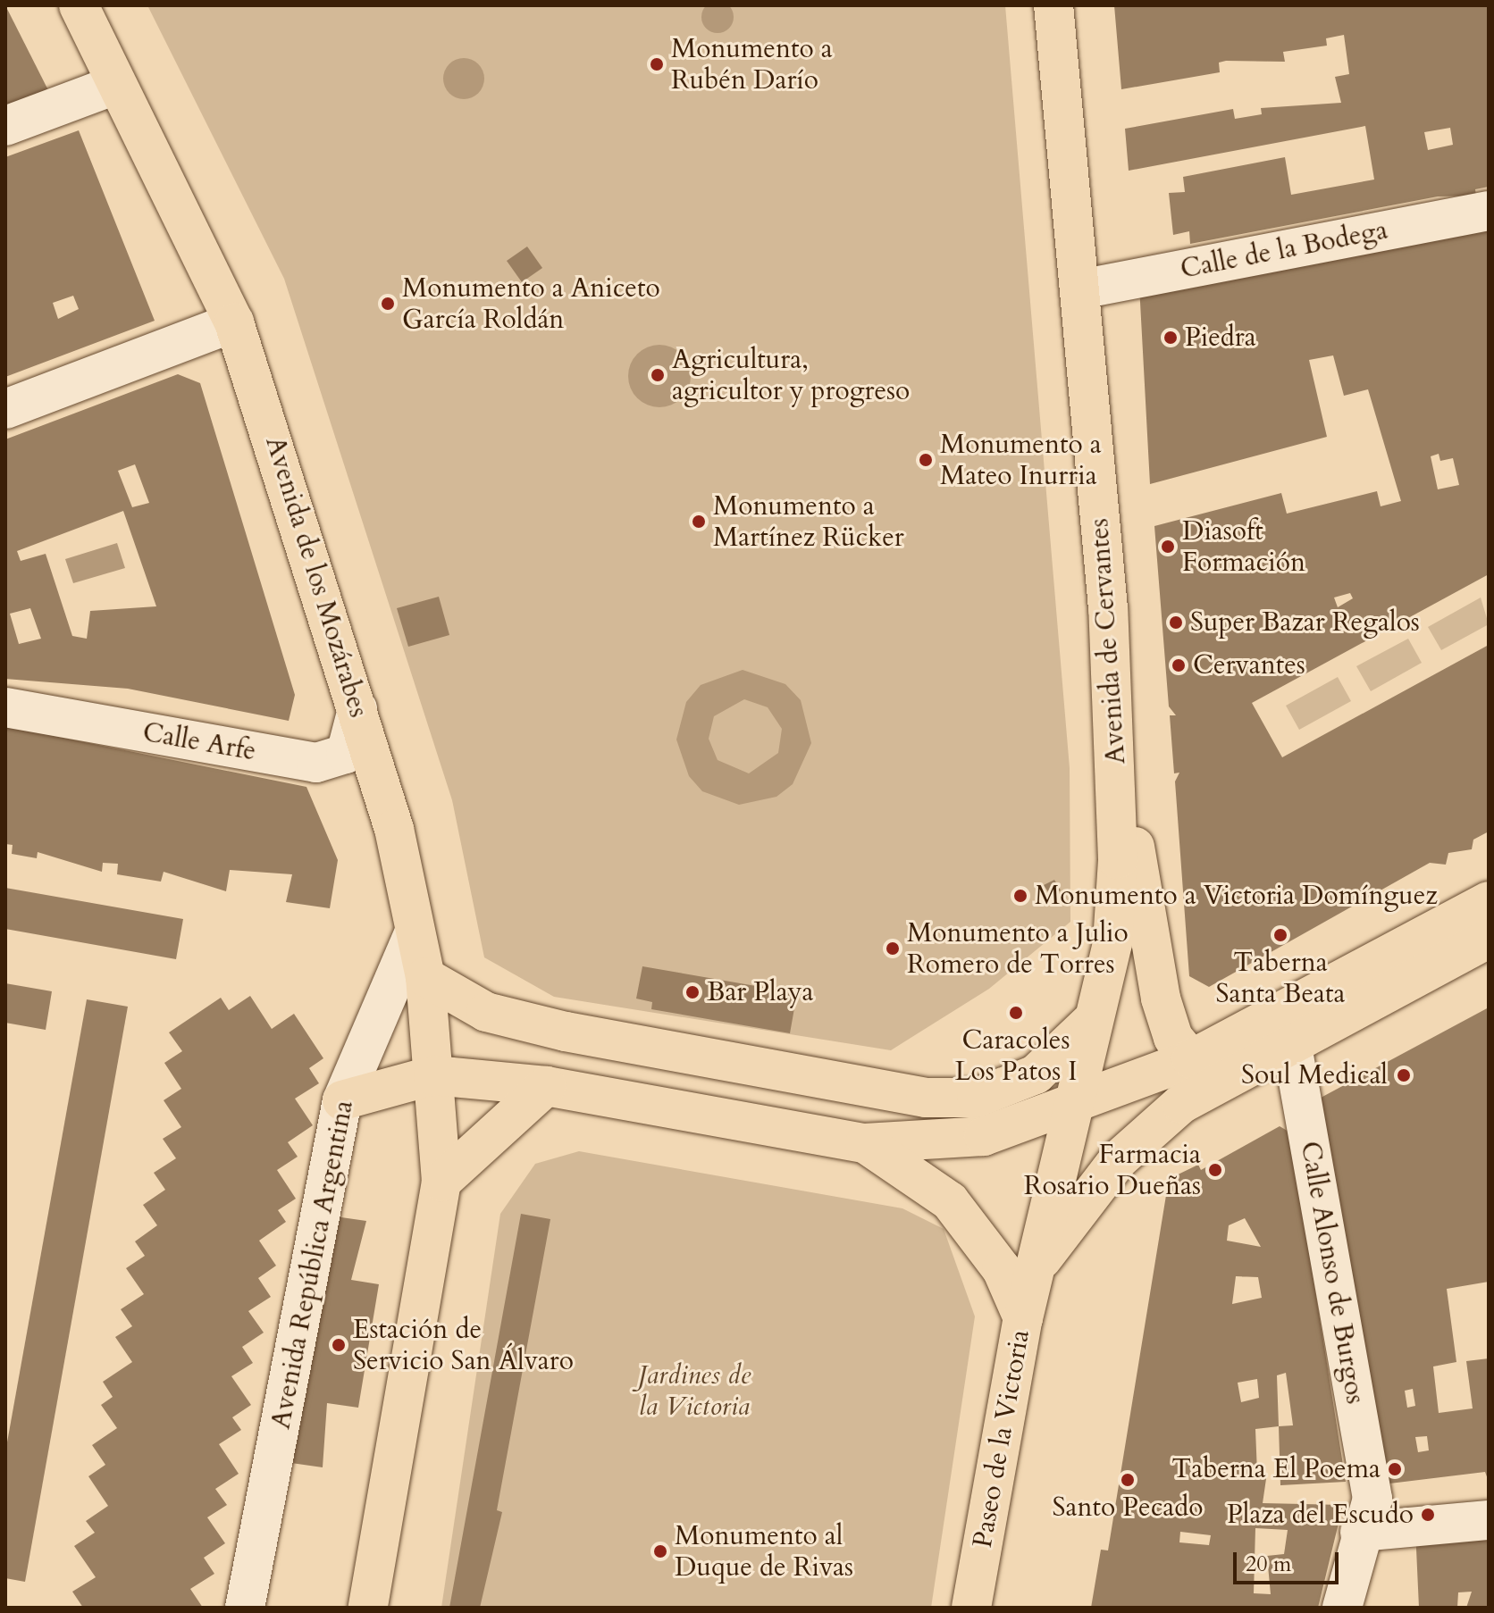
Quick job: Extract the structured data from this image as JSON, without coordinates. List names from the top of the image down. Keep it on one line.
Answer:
{"streets":{"main road":["Avenida de los Mozárabes","Avenida de Cervantes","Paseo de la Victoria"],"street":["Calle de la Bodega","Calle Arfe","Avenida República Argentina","Calle Alonso de Burgos"]},"crossings":[["Calle de la Bodega","Avenida de Cervantes"],["Avenida de los Mozárabes","Calle Arfe"],["Avenida de los Mozárabes","Avenida República Argentina"],["Avenida de Cervantes","Paseo de la Victoria"]],"parks":["Jardines de la Victoria"],"places":["Monumento a Rubén Darío","Monumento a Aniceto García Roldán","Piedra","Agricultura, agricultor y progreso","Monumento a Mateo Inurria","Monumento a Martínez Rücker","Diasoft Formación","Super Bazar Regalos","Cervantes","Monumento a Victoria Domínguez","Taberna Santa Beata","Monumento a Julio Romero de Torres","Bar Playa","Caracoles Los Patos I","Soul Medical","Farmacia Rosario Dueñas","Estación de Servicio San Álvaro","Taberna El Poema","Santo Pecado","Plaza del Escudo","Monumento al Duque de Rivas"],"scale_bar":"20 m"}
